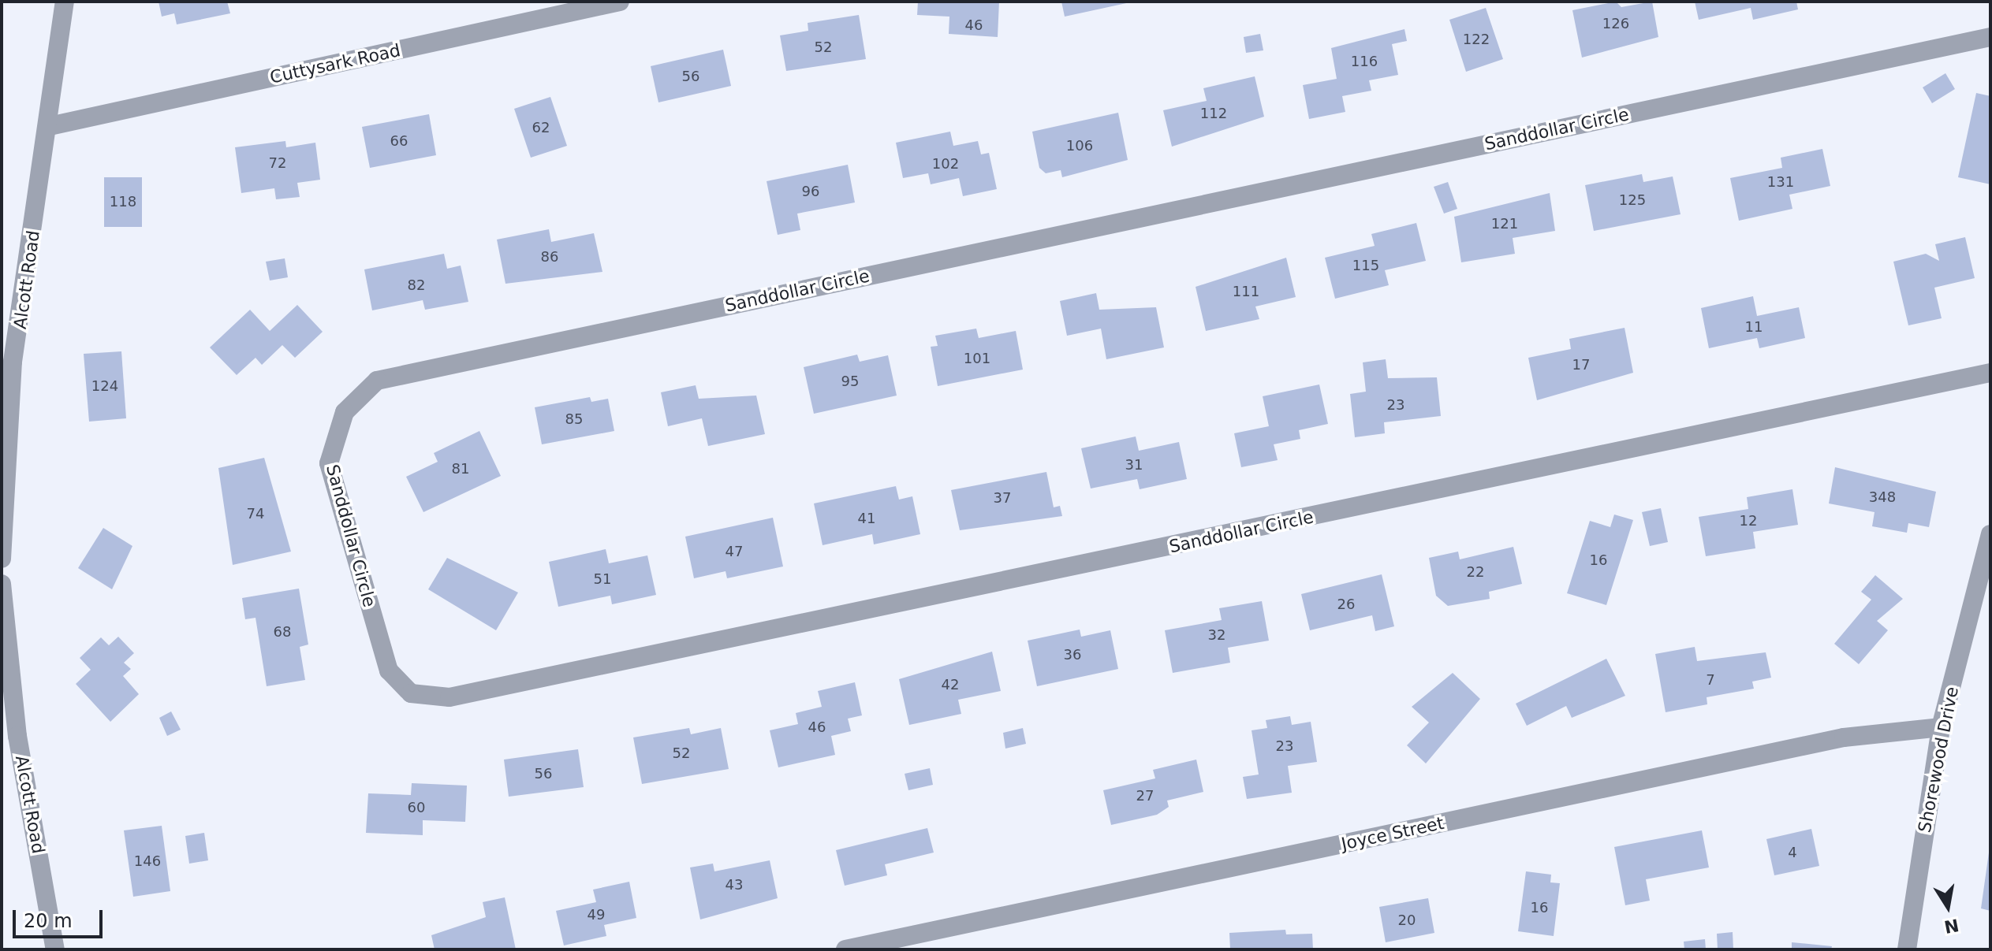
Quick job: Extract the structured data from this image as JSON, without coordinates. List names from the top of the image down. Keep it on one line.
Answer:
{"streets":{"street":["Cuttysark Road","Sanddollar Circle","Alcott Road","Shorewood Drive","Joyce Street"]},"crossings":[["Cuttysark Road","Alcott Road"],["Shorewood Drive","Joyce Street"]],"house_numbers":["126","46","122","52","116","56","112","62","66","106","72","102","131","96","125","118","121","86","115","82","111","11","101","17","95","124","23","85","31","81","348","37","74","41","12","47","16","22","51","26","68","32","36","7","42","46","23","52","56","27","60","4","146","43","16","49","20"],"scale_bar":"20 m","north":"bottom"}
